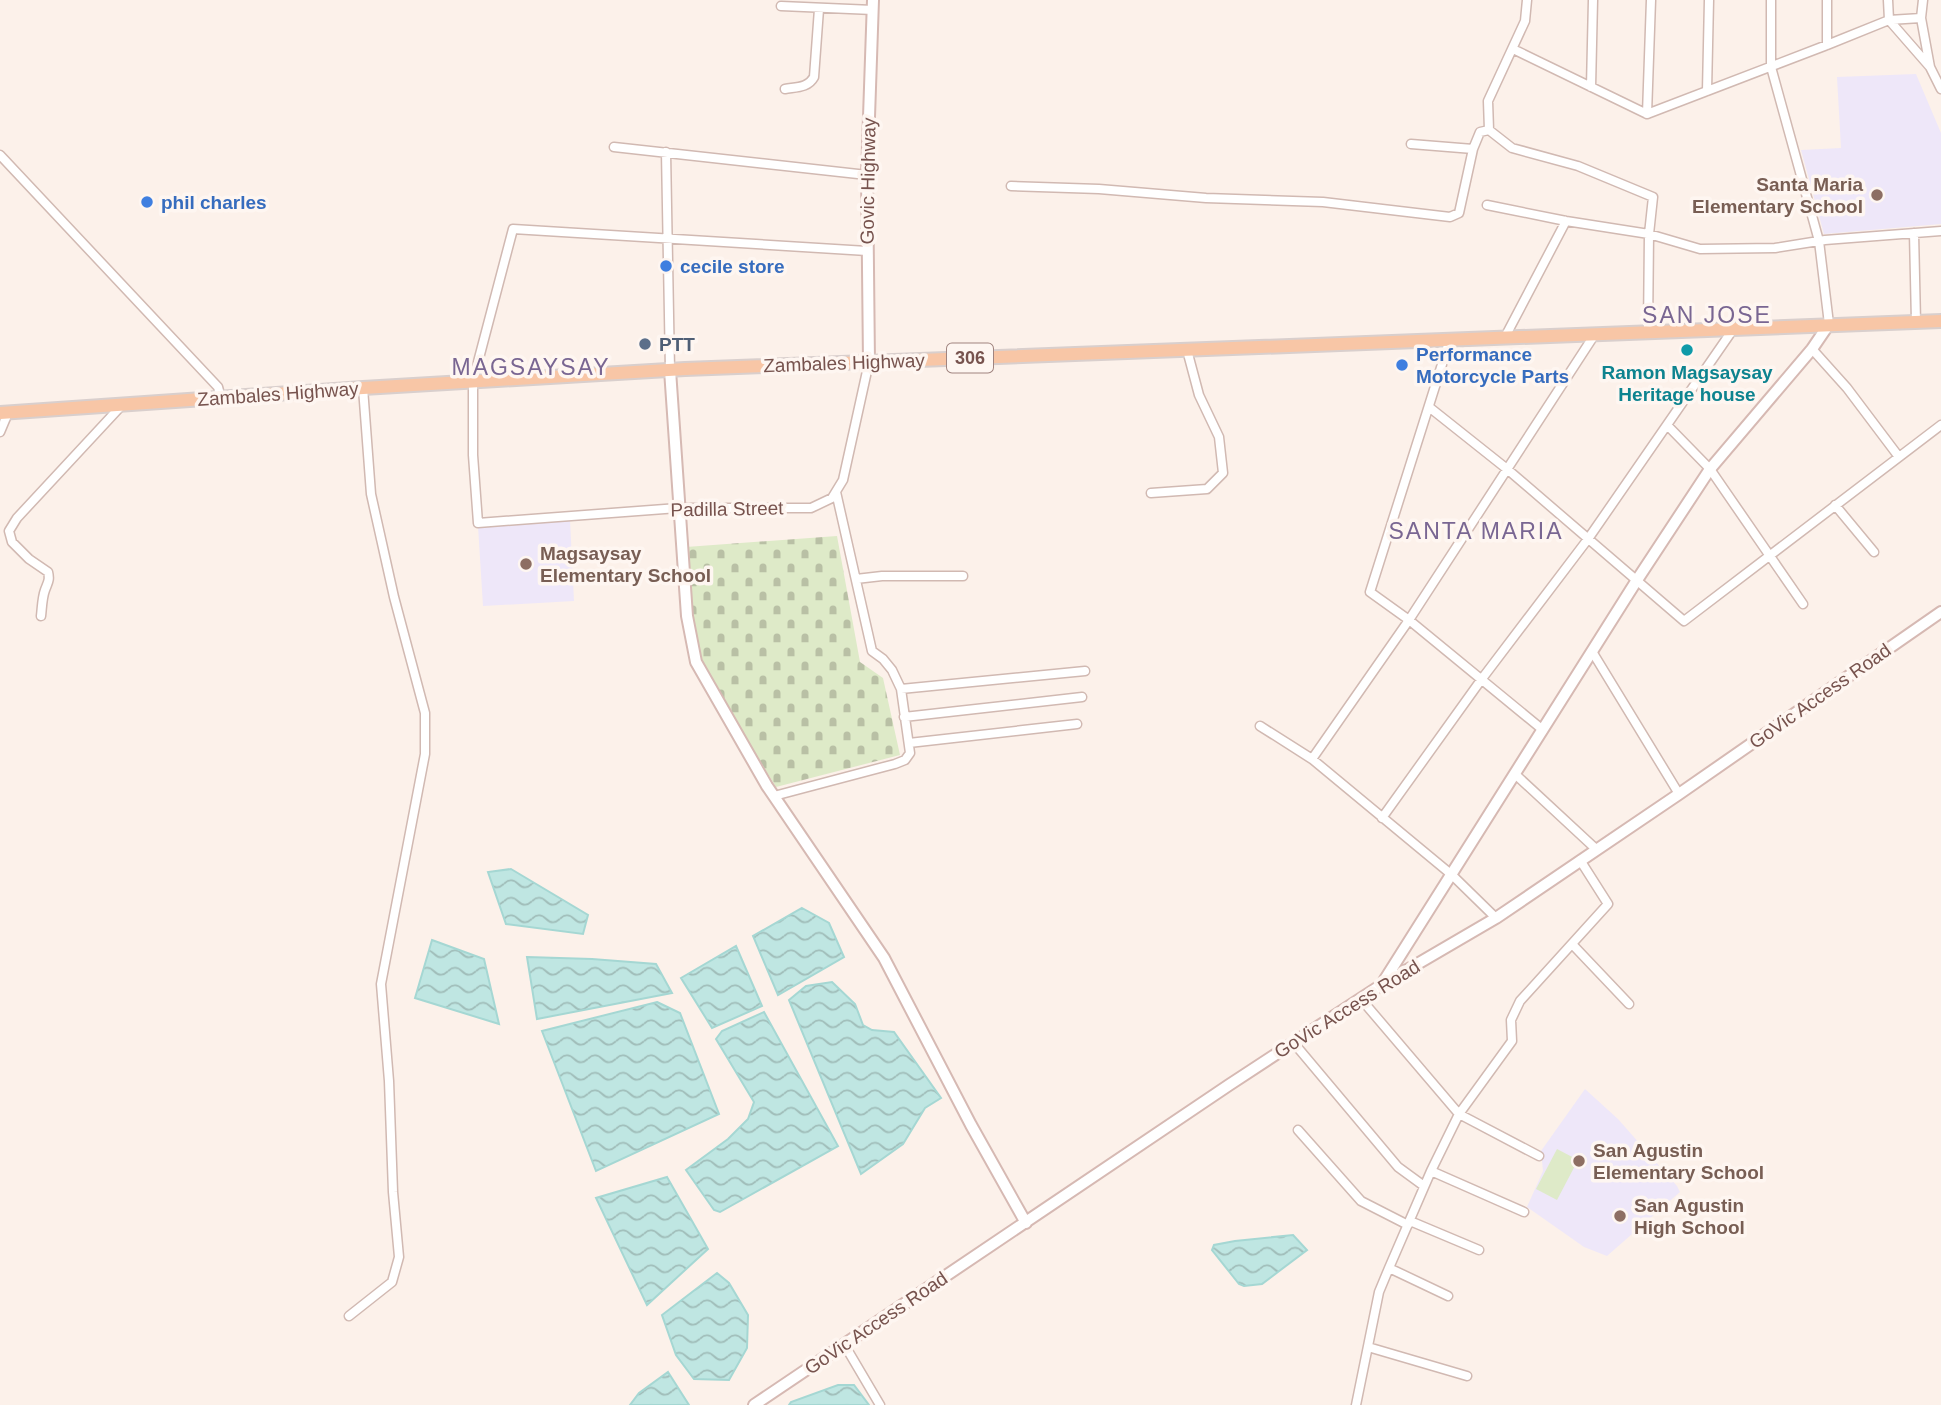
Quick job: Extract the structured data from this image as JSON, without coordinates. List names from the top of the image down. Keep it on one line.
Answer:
{"streets":{"main road":["Govic Highway","306","Zambales Highway","GoVic Access Road"],"street":["Padilla Street"]},"crossings":[["Govic Highway","Zambales Highway"],["Zambales Highway","Padilla Street"]],"districts":["SAN JOSE","MAGSAYSAY","SANTA MARIA"],"places":["Santa Maria Elementary School","phil charles","cecile store","PTT","Ramon Magsaysay Heritage house","Performance Motorcycle Parts","Magsaysay Elementary School","San Agustin Elementary School","San Agustin High School"]}
